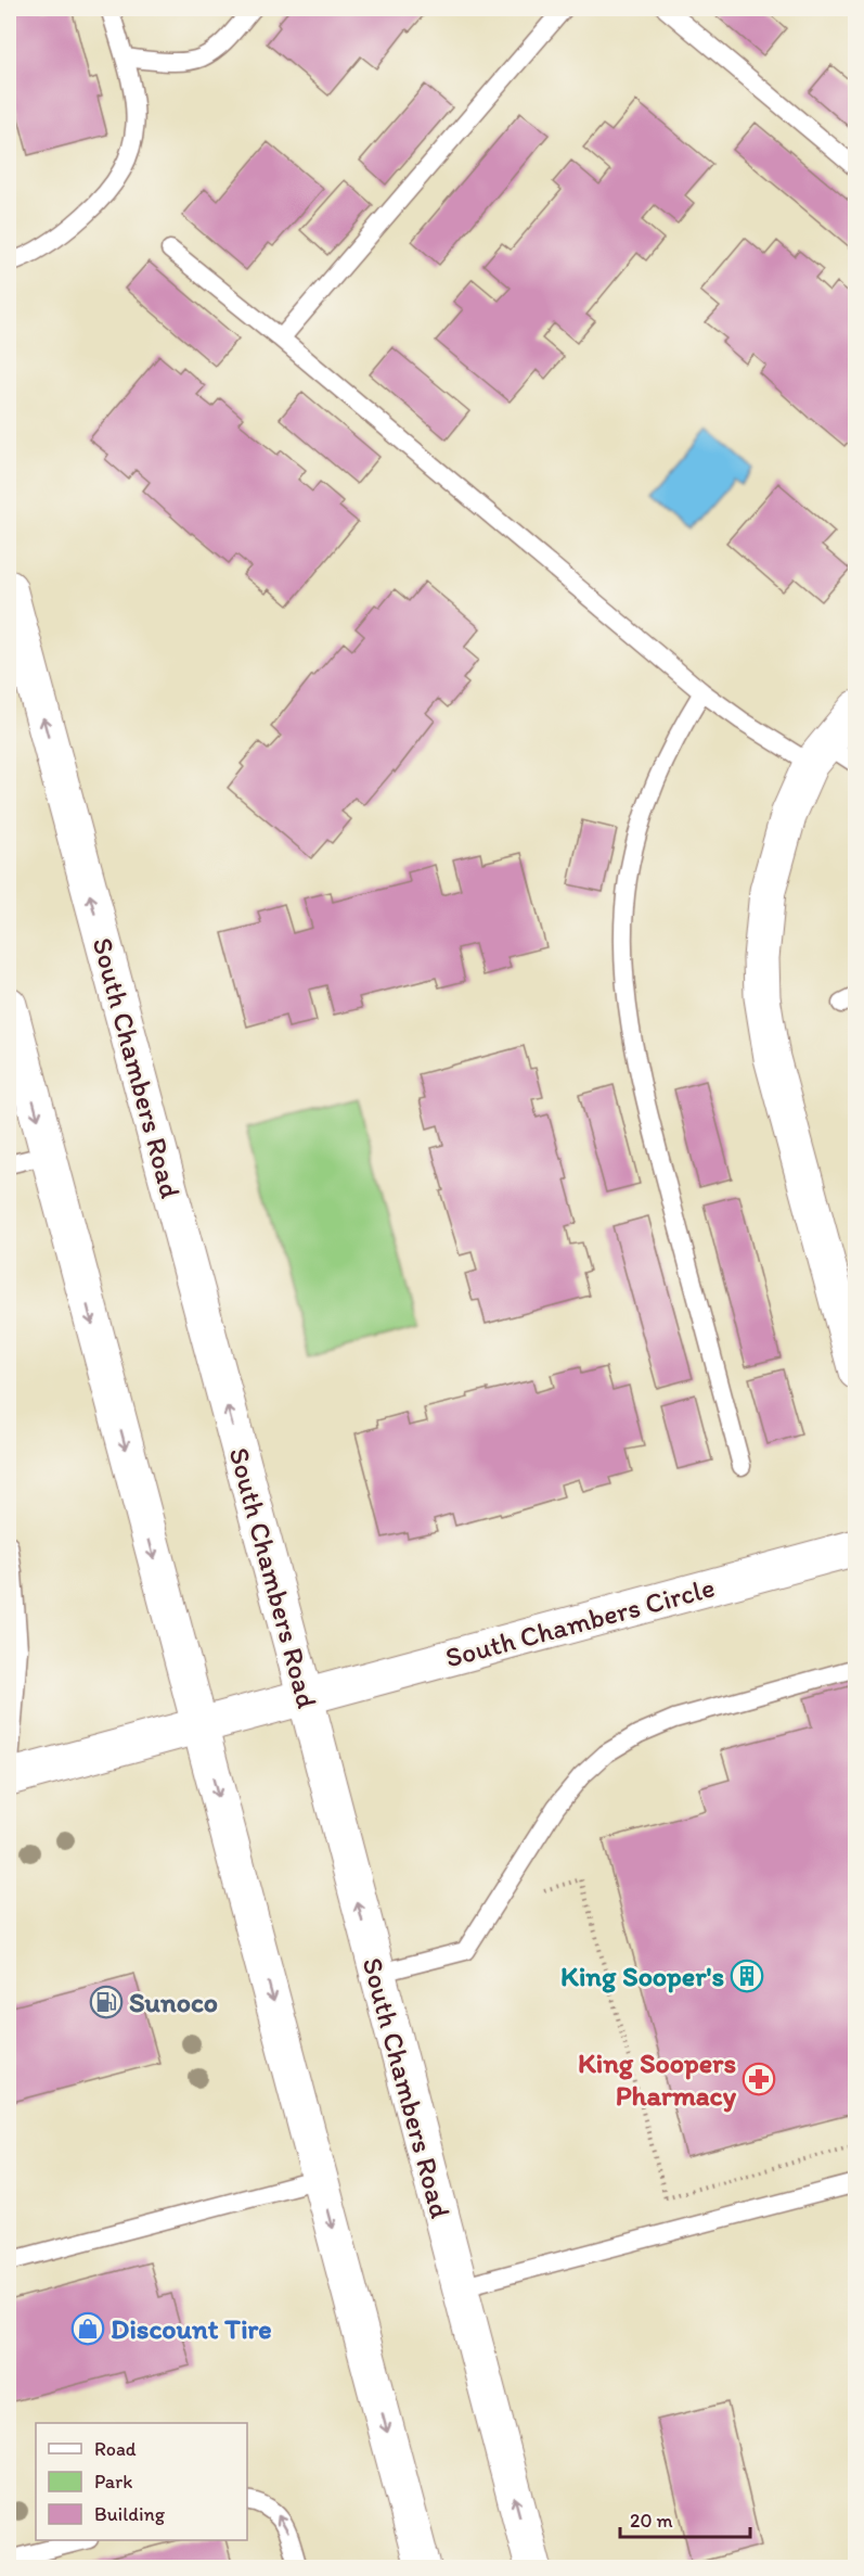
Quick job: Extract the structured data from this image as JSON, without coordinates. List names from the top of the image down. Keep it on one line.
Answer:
{"streets":{"main road":["South Chambers Road","South Chambers Circle"]},"crossings":[["South Chambers Road","South Chambers Circle"]],"places":{"building":["King Sooper's"],"fuel station":["Sunoco"],"pharmacy":["King Soopers Pharmacy"],"shop":["Discount Tire"]},"legend":["Road","Park","Building"],"scale_bar":"20 m"}
